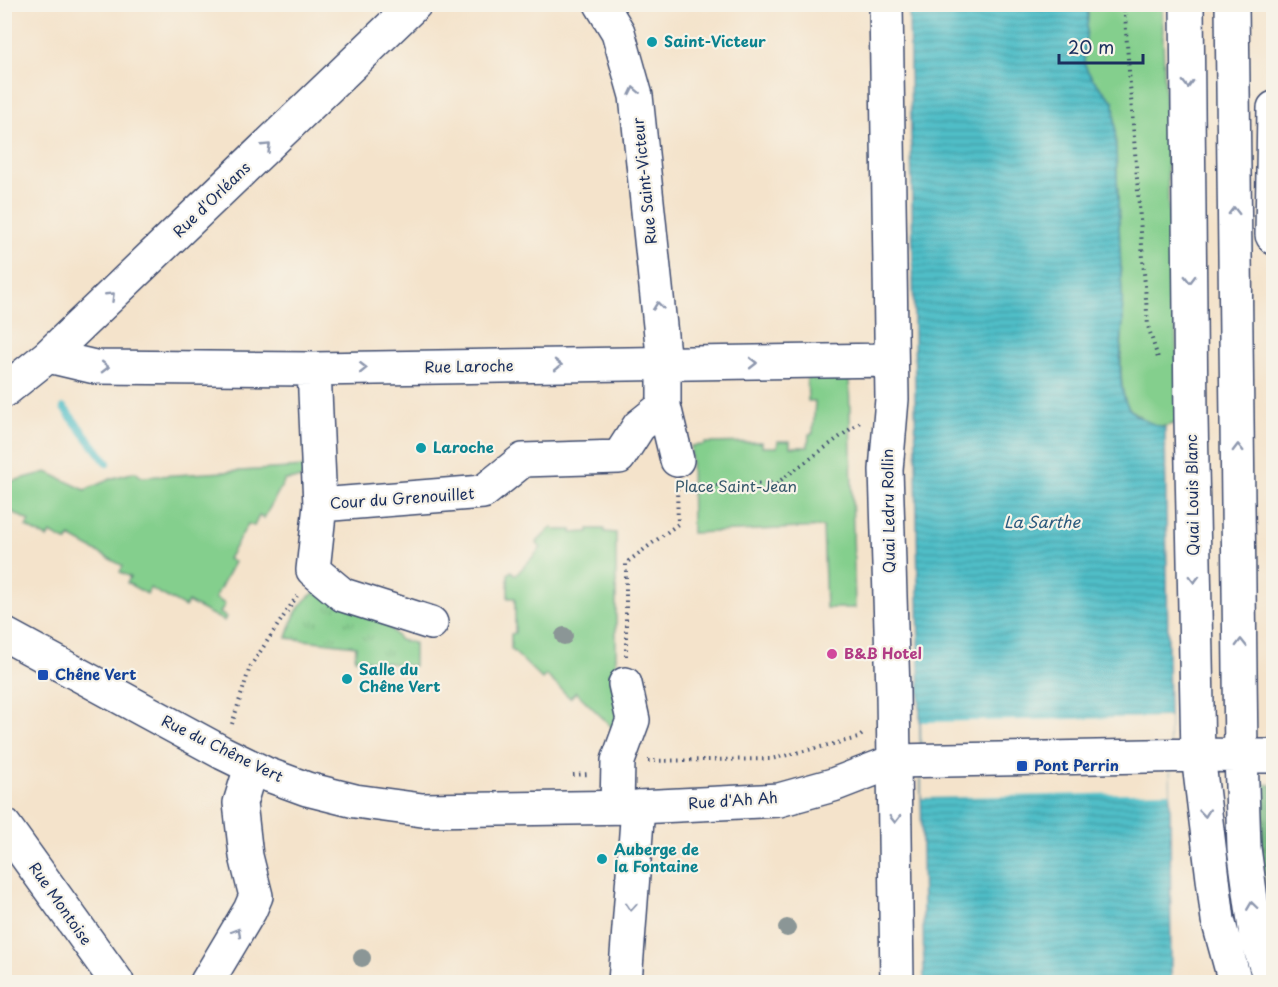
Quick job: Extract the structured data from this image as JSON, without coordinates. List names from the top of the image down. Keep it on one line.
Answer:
{"streets":{"main road":["Rue Saint-Victeur","Rue d'Orléans","Rue Laroche","Quai Louis Blanc","Cour du Grenouillet","Quai Ledru Rollin","Rue du Chêne Vert","Rue d'Ah Ah","Rue Montoise"]},"crossings":[["Rue Saint-Victeur","Rue Laroche"],["Rue Saint-Victeur","Cour du Grenouillet"],["Rue d'Orléans","Rue Laroche"],["Rue Laroche","Cour du Grenouillet"],["Rue Laroche","Quai Ledru Rollin"],["Quai Ledru Rollin","Rue d'Ah Ah"],["Rue du Chêne Vert","Rue d'Ah Ah"]],"one_way":["Rue Saint-Victeur","Rue d'Orléans","Rue Laroche"],"water":["La Sarthe"],"parks":["Place Saint-Jean"],"places":{"other":["Saint-Victeur","Laroche","B&B Hotel","Salle du Chêne Vert","Auberge de la Fontaine"],"transit":["Chêne Vert","Pont Perrin"]},"scale_bar":"20 m"}
